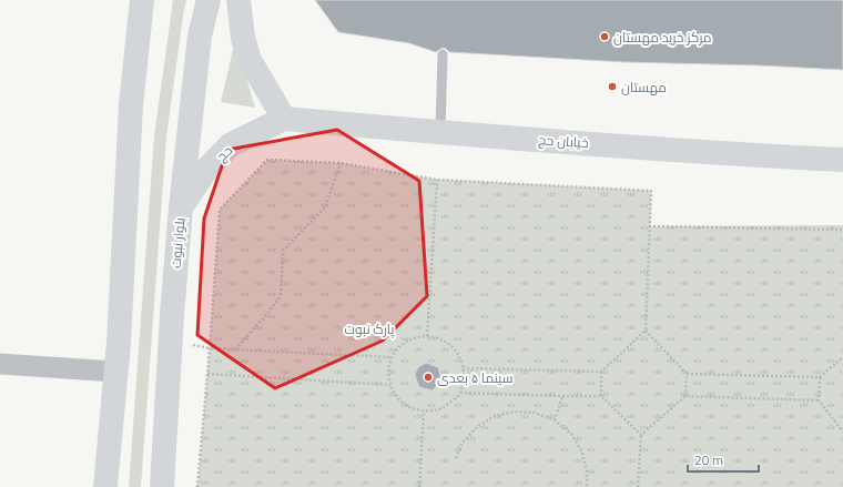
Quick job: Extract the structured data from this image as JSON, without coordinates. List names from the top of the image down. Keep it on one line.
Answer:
{"streets":{"main road":["خیابان حج","حج","بلوار نبوت"]},"crossings":[["خیابان حج","حج"],["حج","بلوار نبوت"]],"parks":["پارک نبوت"],"places":["مرکز خرید مهستان","مهستان","سینما ۵ بعدی"],"scale_bar":"20 m"}
